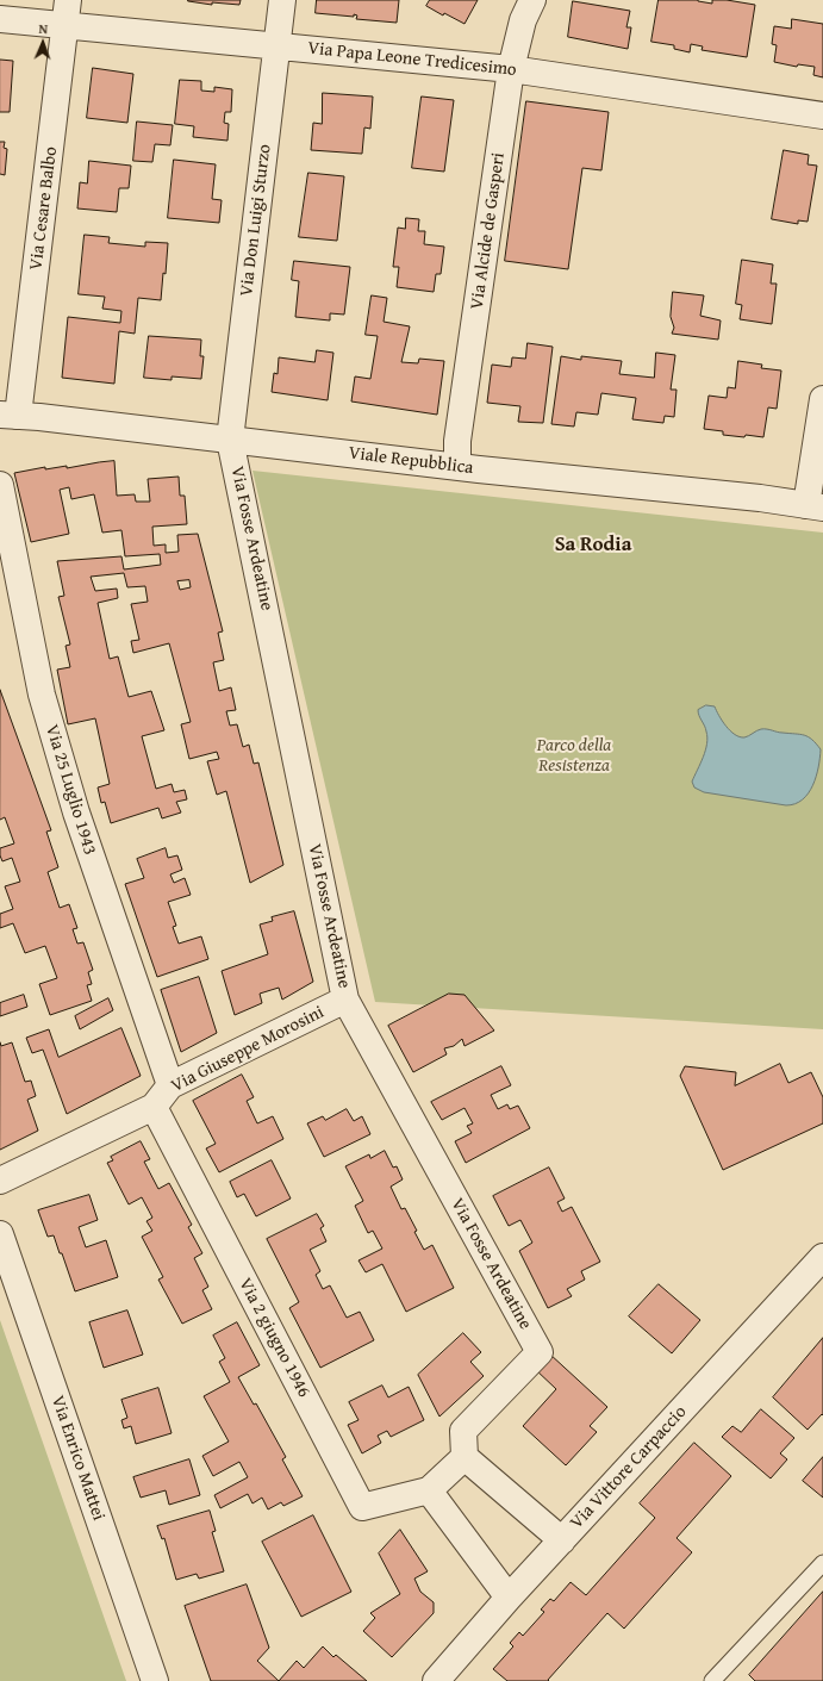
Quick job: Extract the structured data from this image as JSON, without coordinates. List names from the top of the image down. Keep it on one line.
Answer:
{"streets":{"street":["Via Papa Leone Tredicesimo","Via Cesare Balbo","Via Don Luigi Sturzo","Via Alcide de Gasperi","Viale Repubblica","Via Fosse Ardeatine","Via 25 Luglio 1943","Via Giuseppe Morosini","Via 2 giugno 1946","Via Enrico Mattei","Via Vittore Carpaccio"]},"crossings":[["Via Papa Leone Tredicesimo","Via Cesare Balbo"],["Via Papa Leone Tredicesimo","Via Don Luigi Sturzo"],["Via Papa Leone Tredicesimo","Via Alcide de Gasperi"],["Via Cesare Balbo","Viale Repubblica"],["Via Don Luigi Sturzo","Viale Repubblica"],["Via Don Luigi Sturzo","Via Fosse Ardeatine"],["Via Alcide de Gasperi","Viale Repubblica"],["Viale Repubblica","Via Fosse Ardeatine"],["Via Fosse Ardeatine","Via Giuseppe Morosini"],["Via 25 Luglio 1943","Via Giuseppe Morosini"],["Via Giuseppe Morosini","Via 2 giugno 1946"]],"districts":["Sa Rodia"],"parks":["Parco della Resistenza"],"north":"top"}
